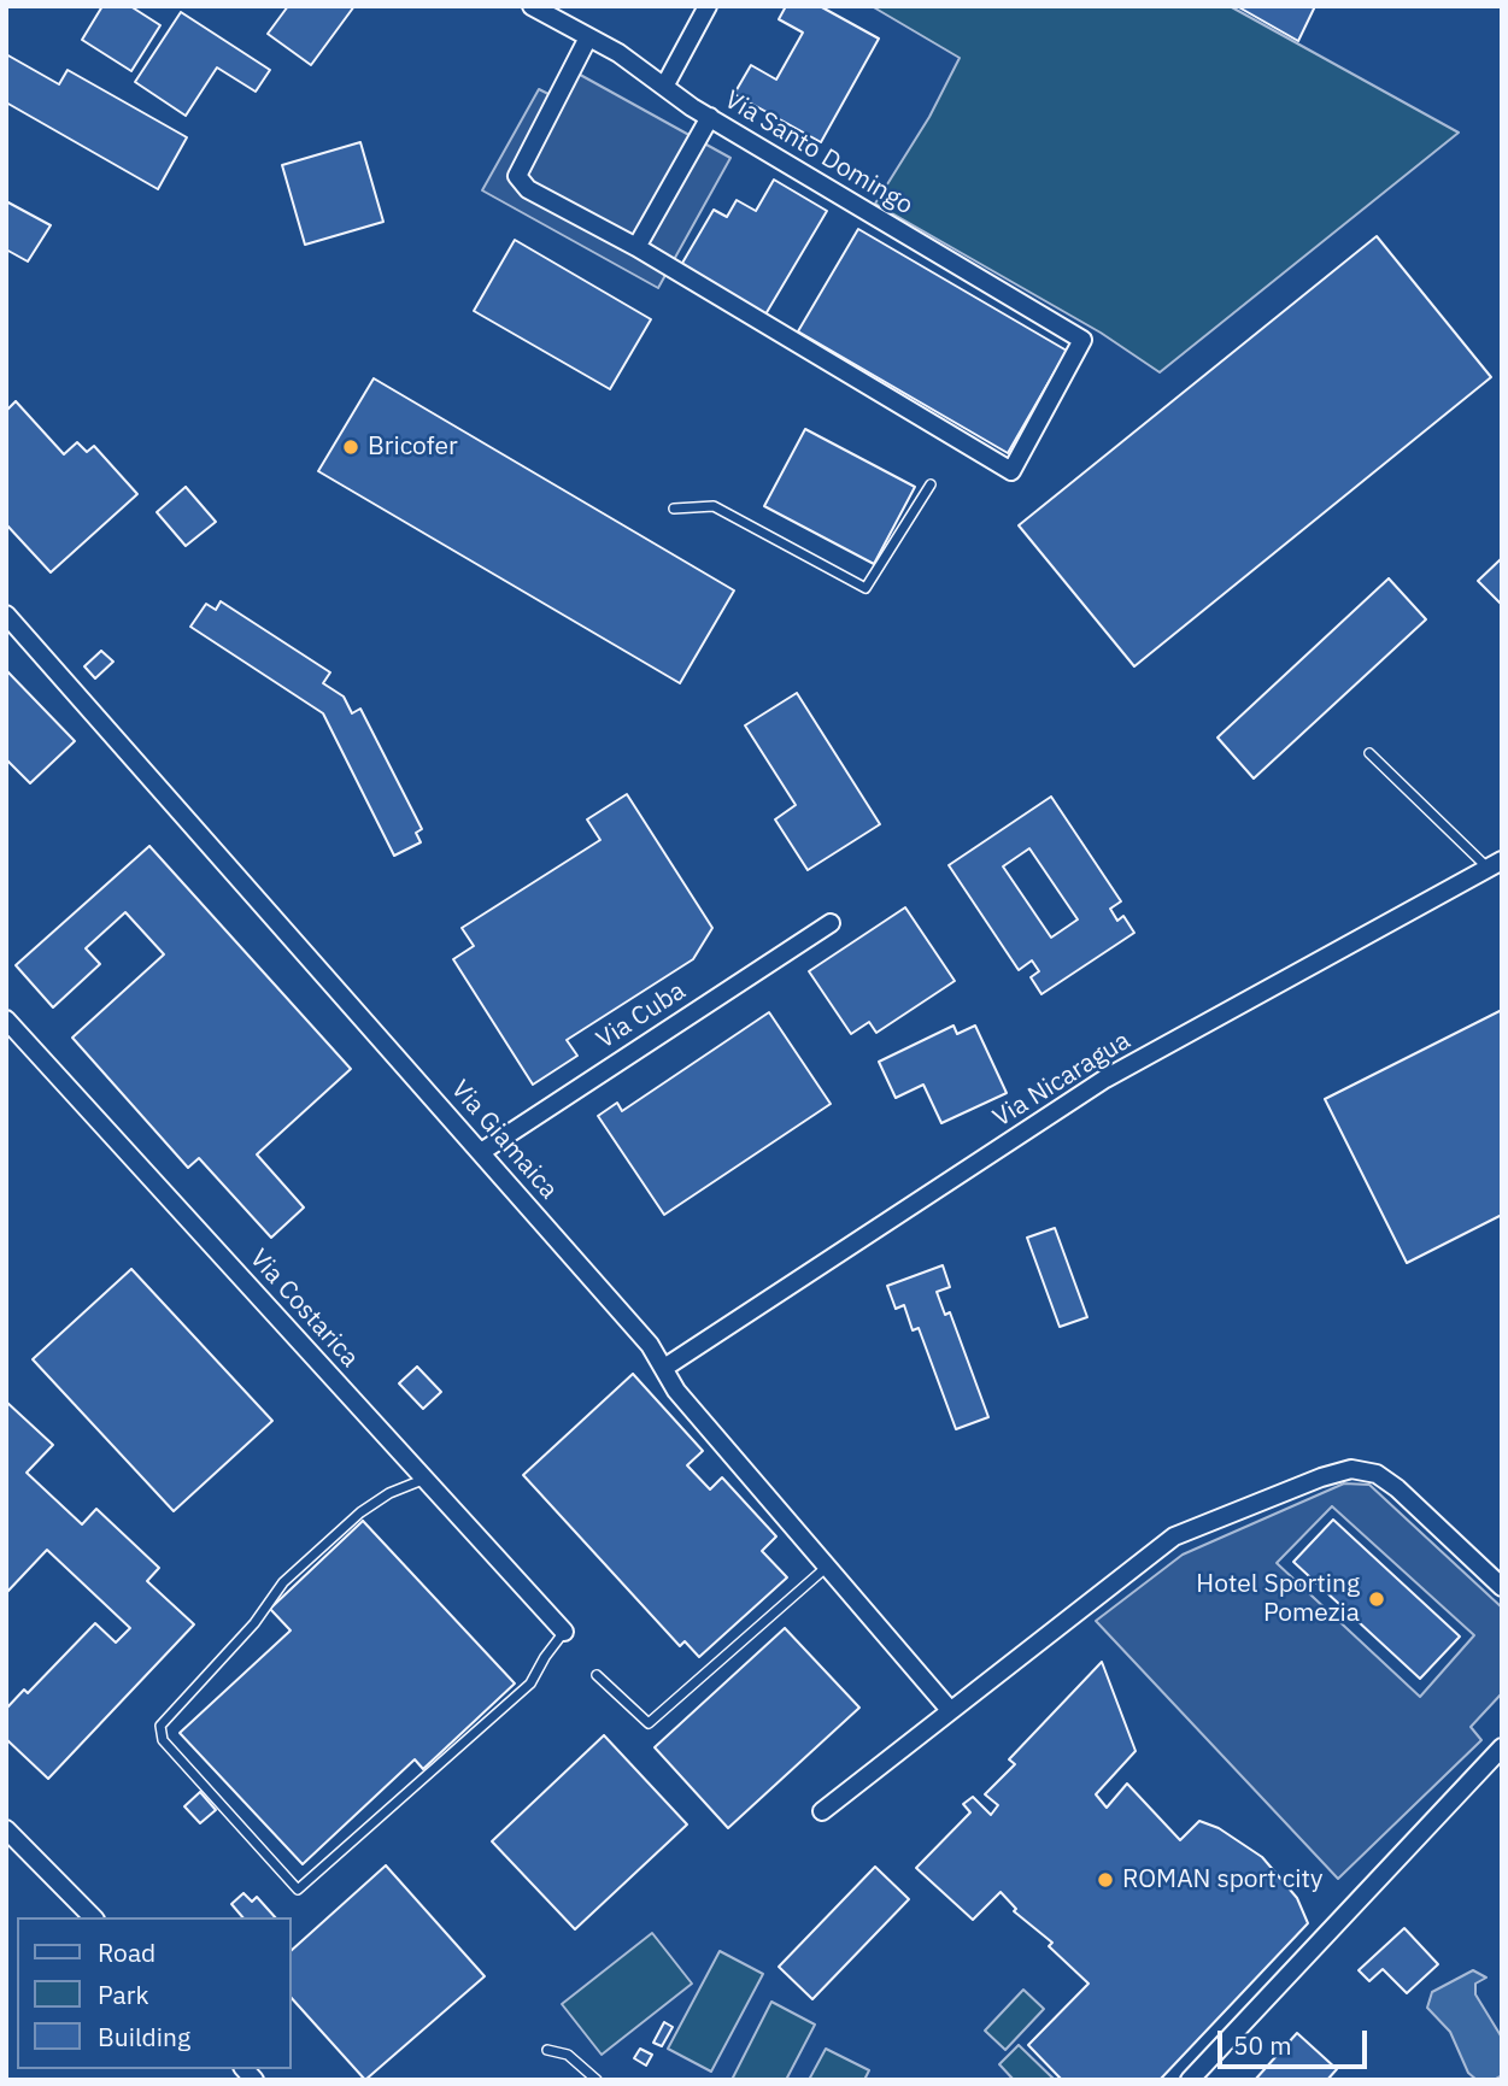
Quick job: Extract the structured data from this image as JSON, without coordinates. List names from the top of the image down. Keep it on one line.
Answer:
{"streets":{"street":["Via Santo Domingo","Via Cuba","Via Nicaragua","Via Giamaica","Via Costarica"]},"crossings":[["Via Cuba","Via Giamaica"],["Via Nicaragua","Via Giamaica"]],"places":["Bricofer","Hotel Sporting Pomezia","ROMAN sport city"],"legend":["Road","Park","Building"],"scale_bar":"50 m"}
